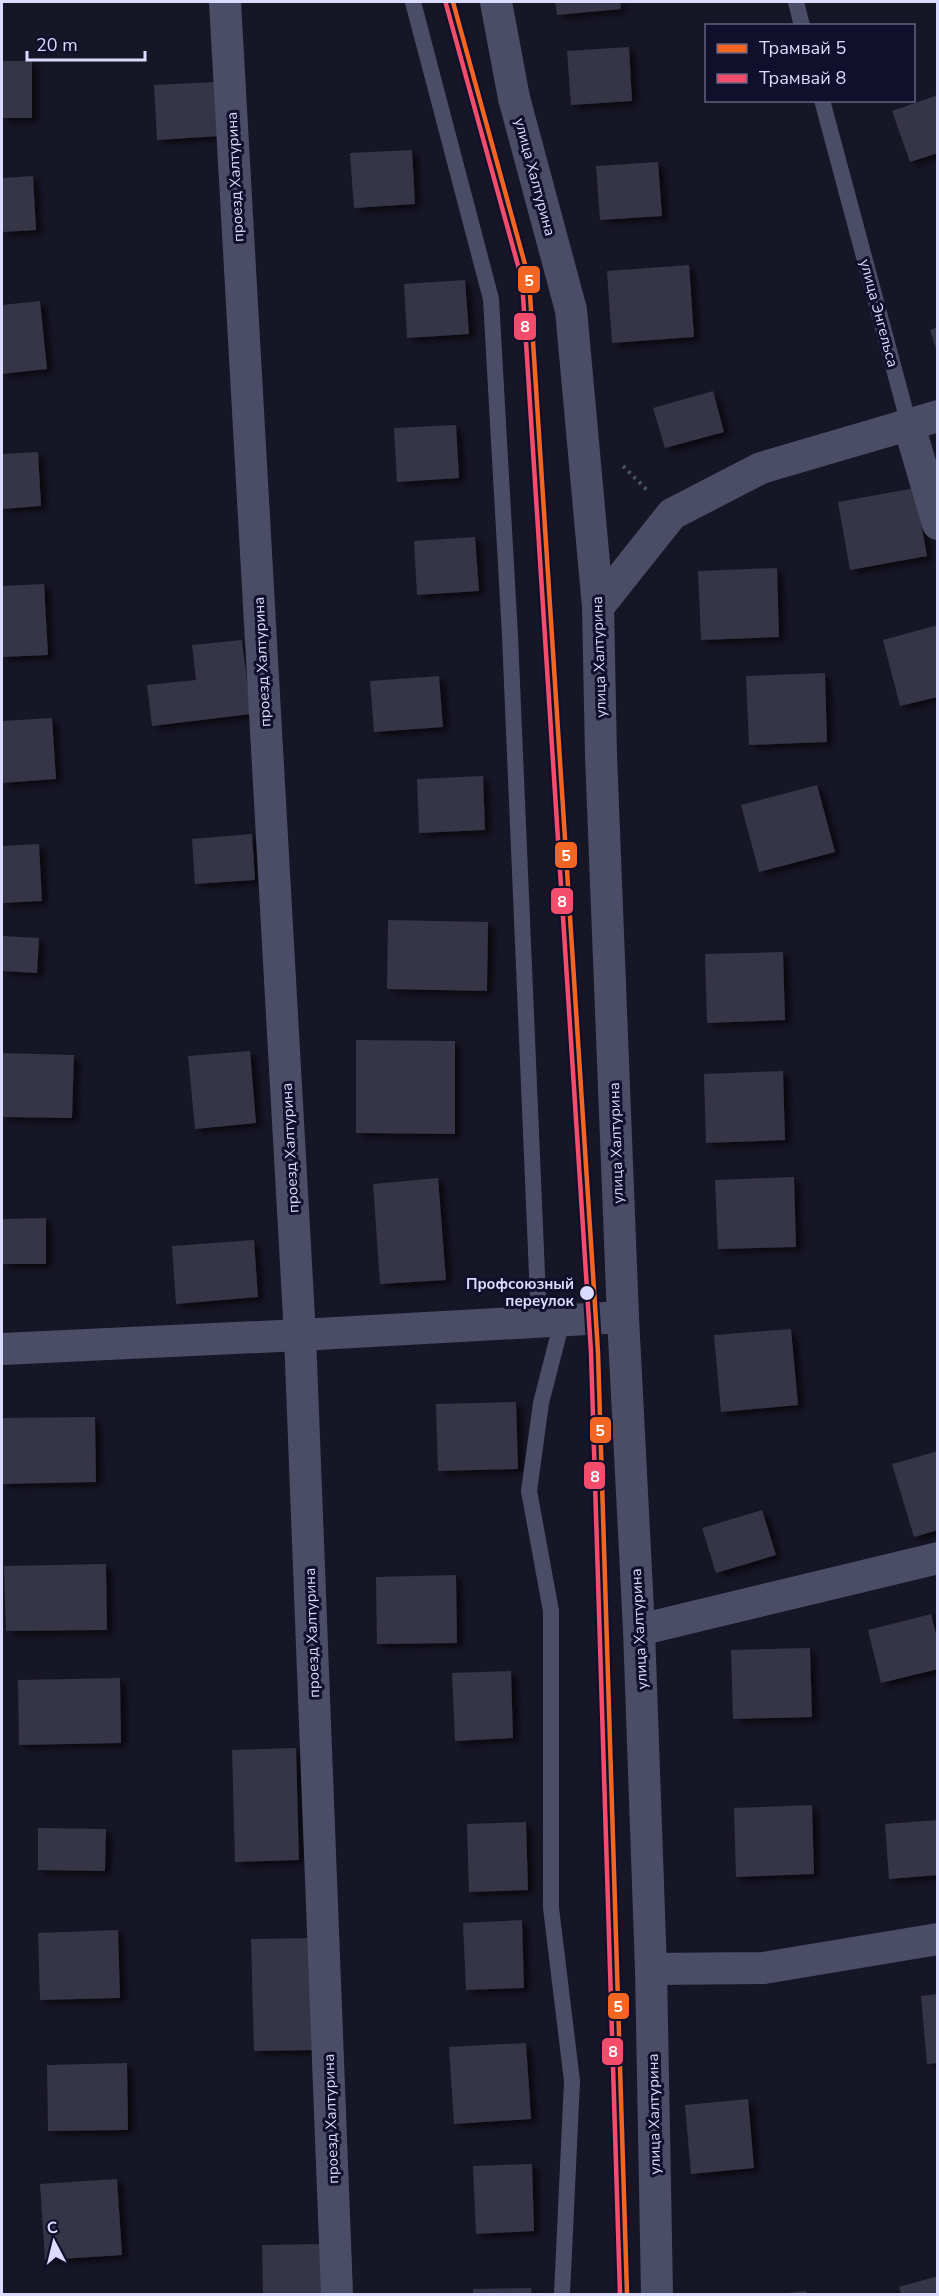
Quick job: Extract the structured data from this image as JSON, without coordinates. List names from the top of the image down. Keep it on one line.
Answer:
{"streets":{"street":["проезд Халтурина","улица Халтурина","улица Энгельса"]},"places":["Профсоюзный переулок"],"lines":["tram line 5","tram line 8"],"legend":["Трамвай 5","Трамвай 8"],"scale_bar":"20 m","north":"top"}
